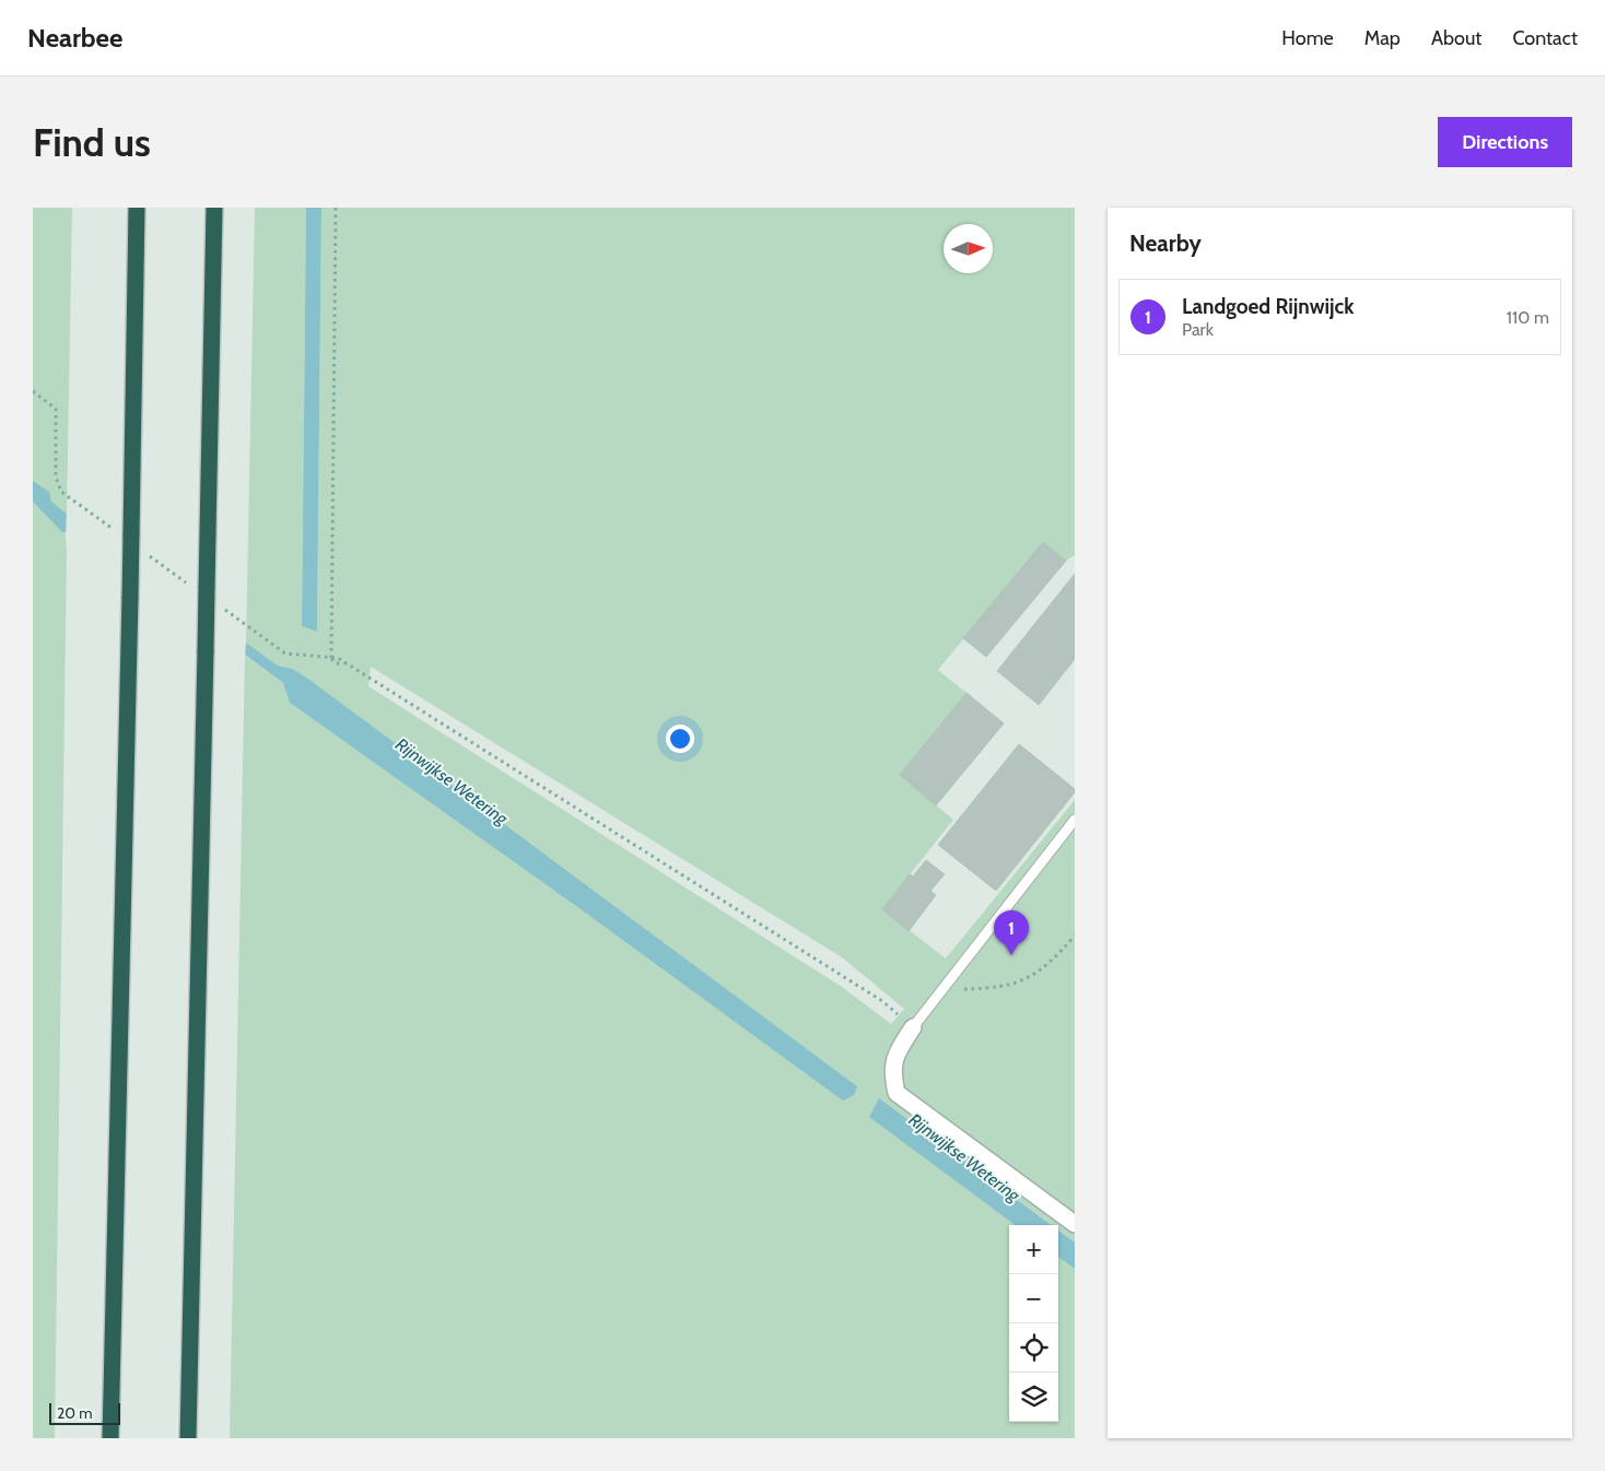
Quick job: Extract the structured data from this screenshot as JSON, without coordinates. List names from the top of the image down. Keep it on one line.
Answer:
{"water":["Rijnwijkse Wetering"],"scale_bar":"20 m","north":"right","page":{"header":"Nearbee","nav":["Home","Map","About","Contact"],"buttons":"Directions","title":"Find us","heading":"Nearby","list":[{"mark":"1","name":"Landgoed Rijnwijck","note":"Park","value":"110 m"}],"pins":"1","map_buttons":["+","−"],"scale":"20 m"}}
